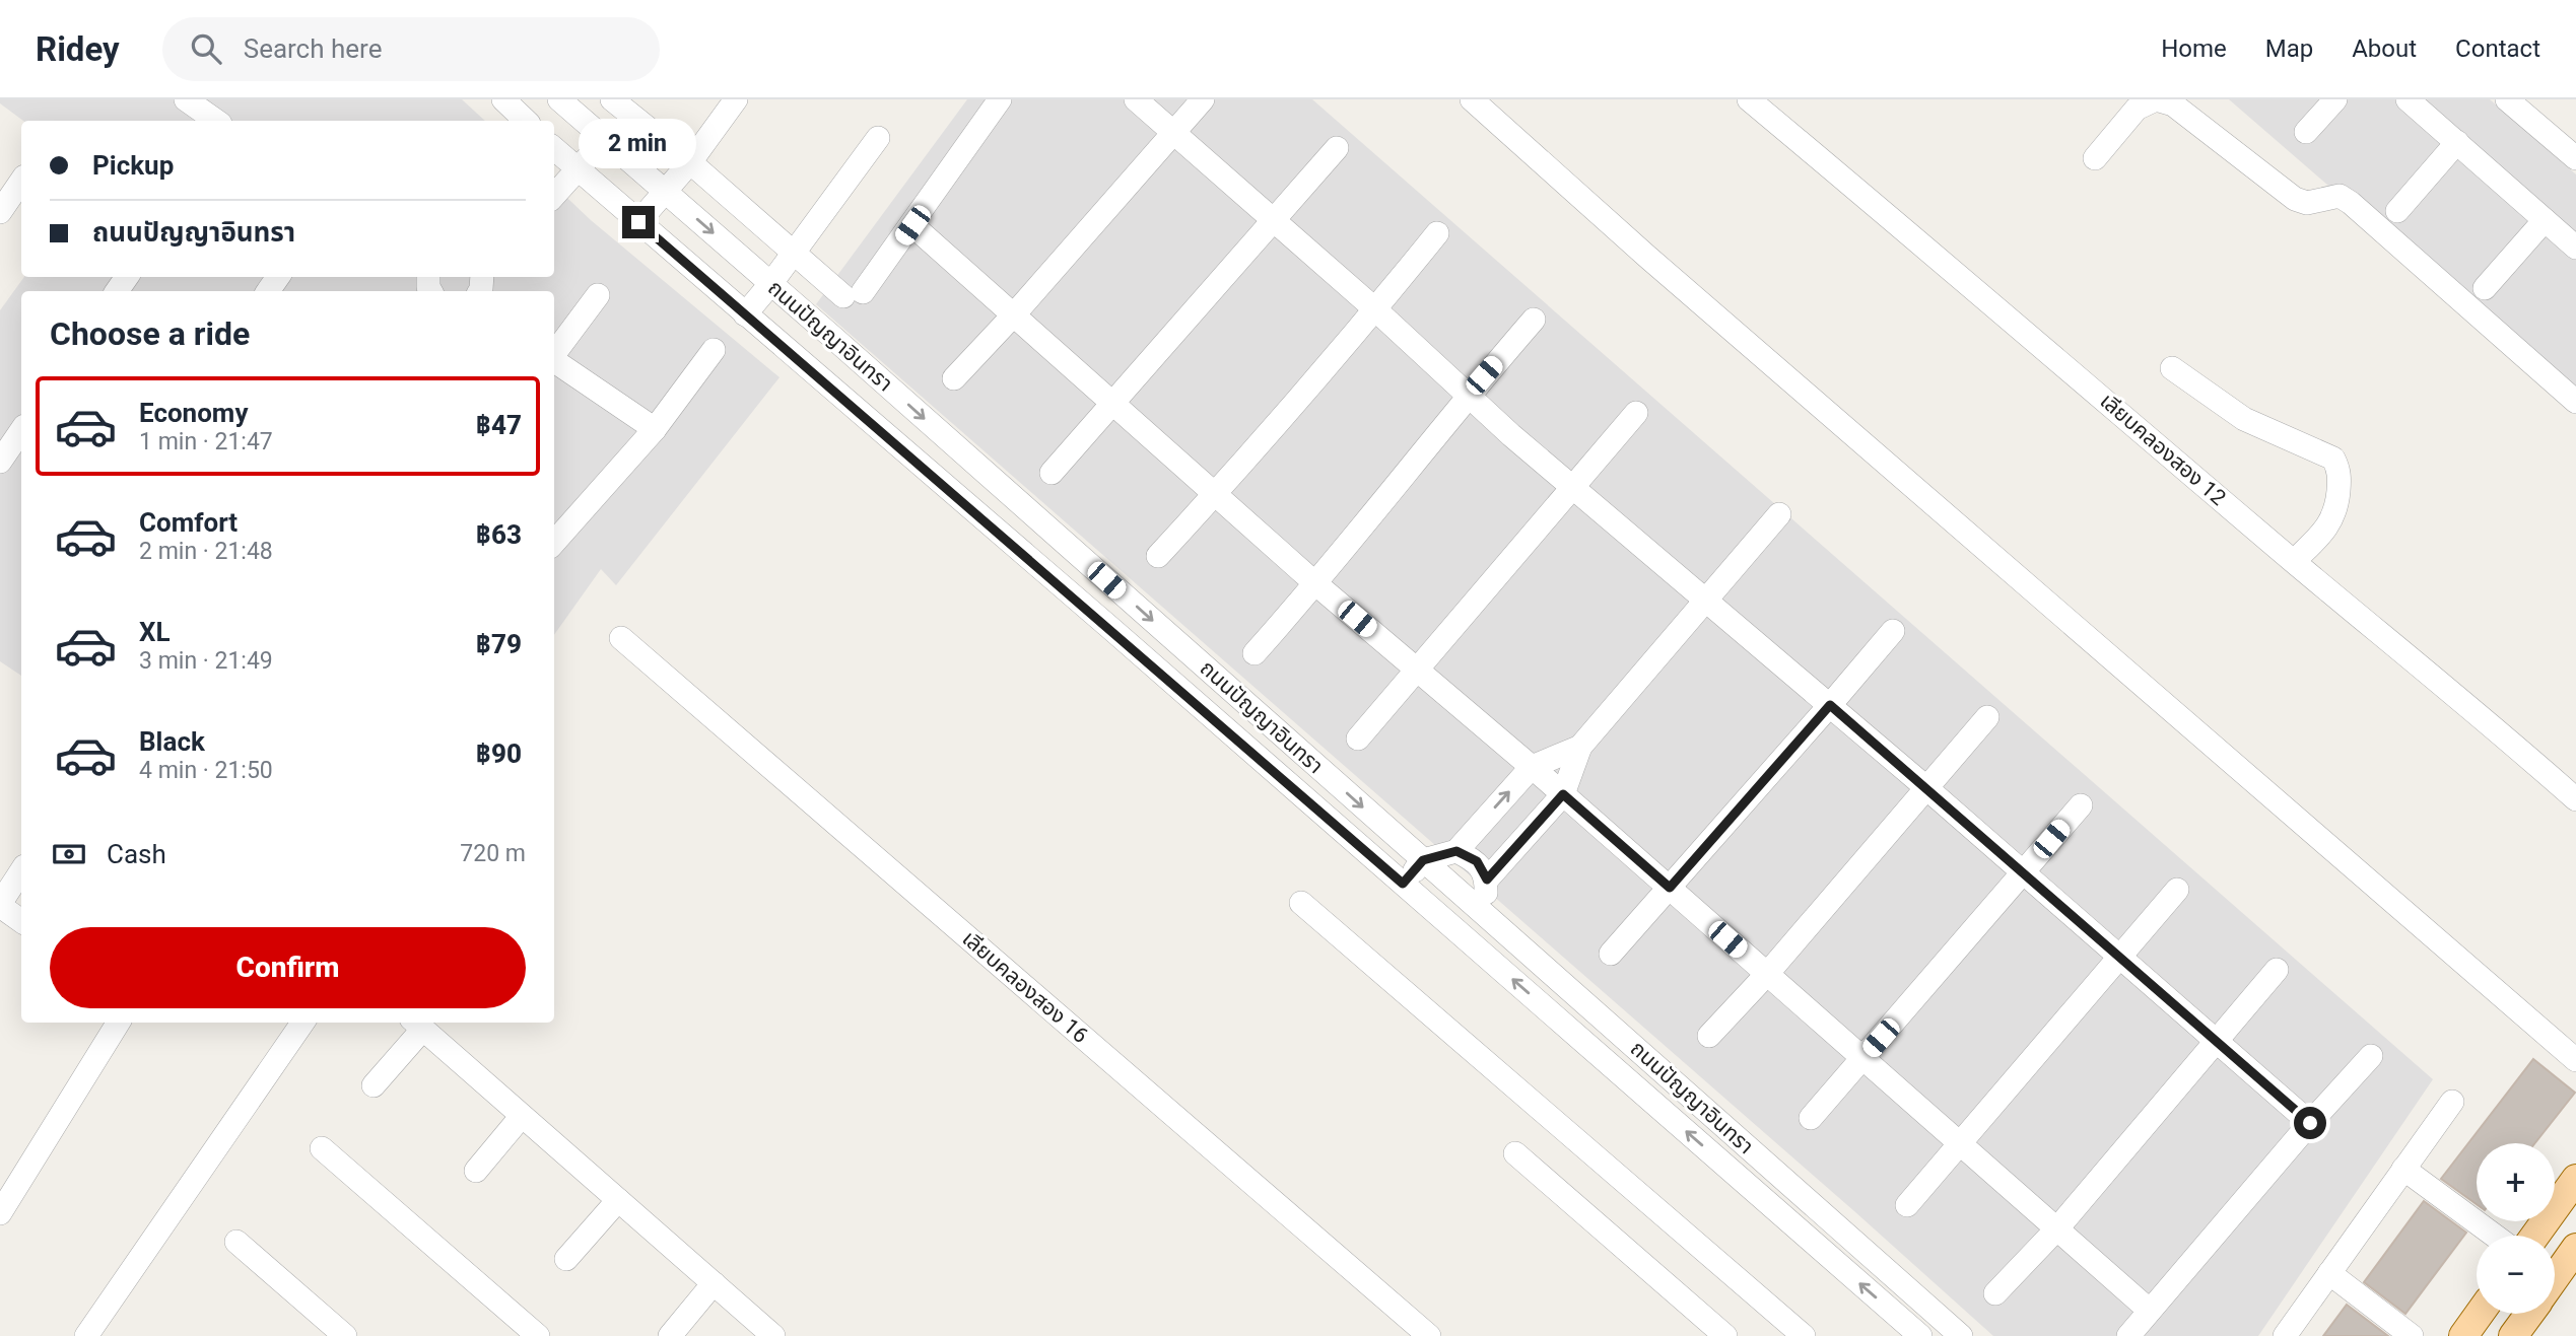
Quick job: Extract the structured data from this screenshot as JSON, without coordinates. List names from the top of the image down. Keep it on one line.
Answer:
{"streets":{"street":["ถนนปัญญาอินทรา","เลียบคลองสอง 12","เลียบคลองสอง 16"]},"page":{"header":"Ridey","search":"Search here","nav":["Home","Map","About","Contact"],"bubble":"2 min","banner":["Pickup","ถนนปัญญาอินทรา"],"heading":"Choose a ride","list":[{"name":"Economy","note":"1 min · 21:47","value":"฿47"},{"name":"Comfort","note":"2 min · 21:48","value":"฿63"},{"name":"XL","note":"3 min · 21:49","value":"฿79"},{"name":"Black","note":"4 min · 21:50","value":"฿90"}],"pay":["Cash","720 m"],"buttons":"Confirm","map_buttons":["+","−"]}}
